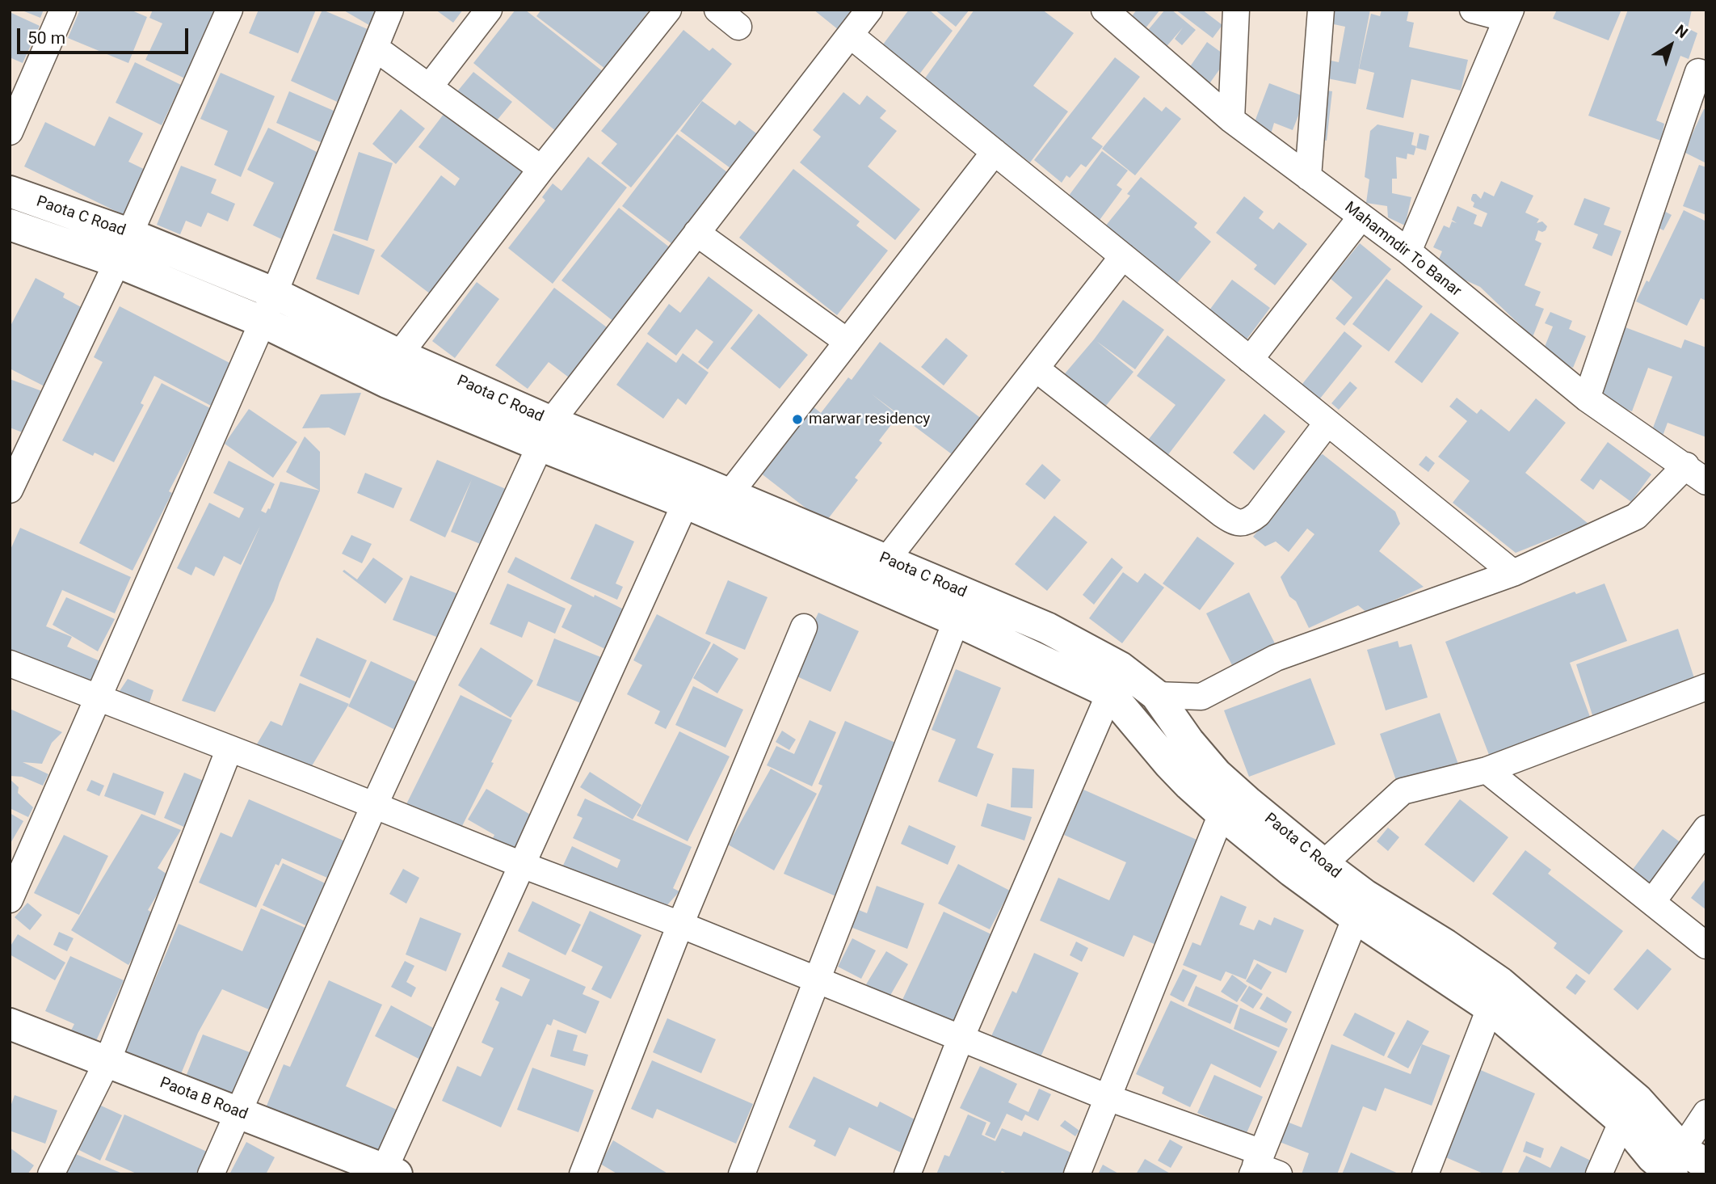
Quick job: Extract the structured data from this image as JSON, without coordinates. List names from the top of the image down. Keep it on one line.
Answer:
{"streets":{"street":["Paota C Road","Mahamndir To Banar","Paota B Road"]},"places":["marwar residency"],"scale_bar":"50 m","north":"top right"}
